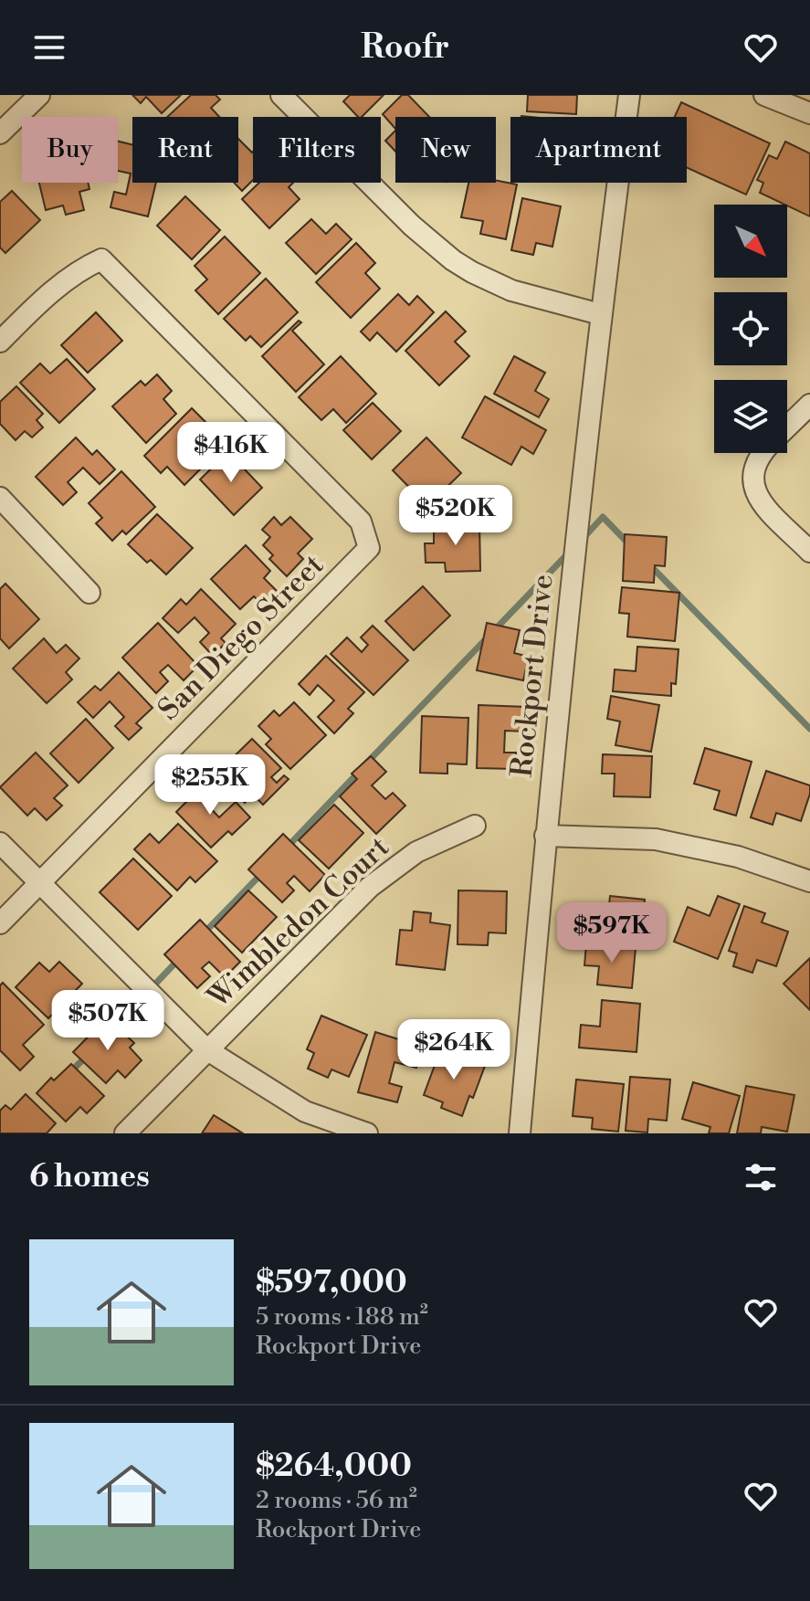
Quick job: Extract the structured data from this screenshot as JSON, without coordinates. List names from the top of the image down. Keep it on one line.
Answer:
{"streets":{"street":["San Diego Street","Rockport Drive","Wimbledon Court"]},"north":"bottom right","page":{"header":"Roofr","chip":["Buy","Rent","Filters","New","Apartment"],"price":["$416K","$520K","$255K","$597K","$507K","$264K"],"heading":"6 homes","list":[{"name":"$597,000","note":"5 rooms · 188 m² · Rockport Drive"},{"name":"$264,000","note":"2 rooms · 56 m² · Rockport Drive"}]}}
